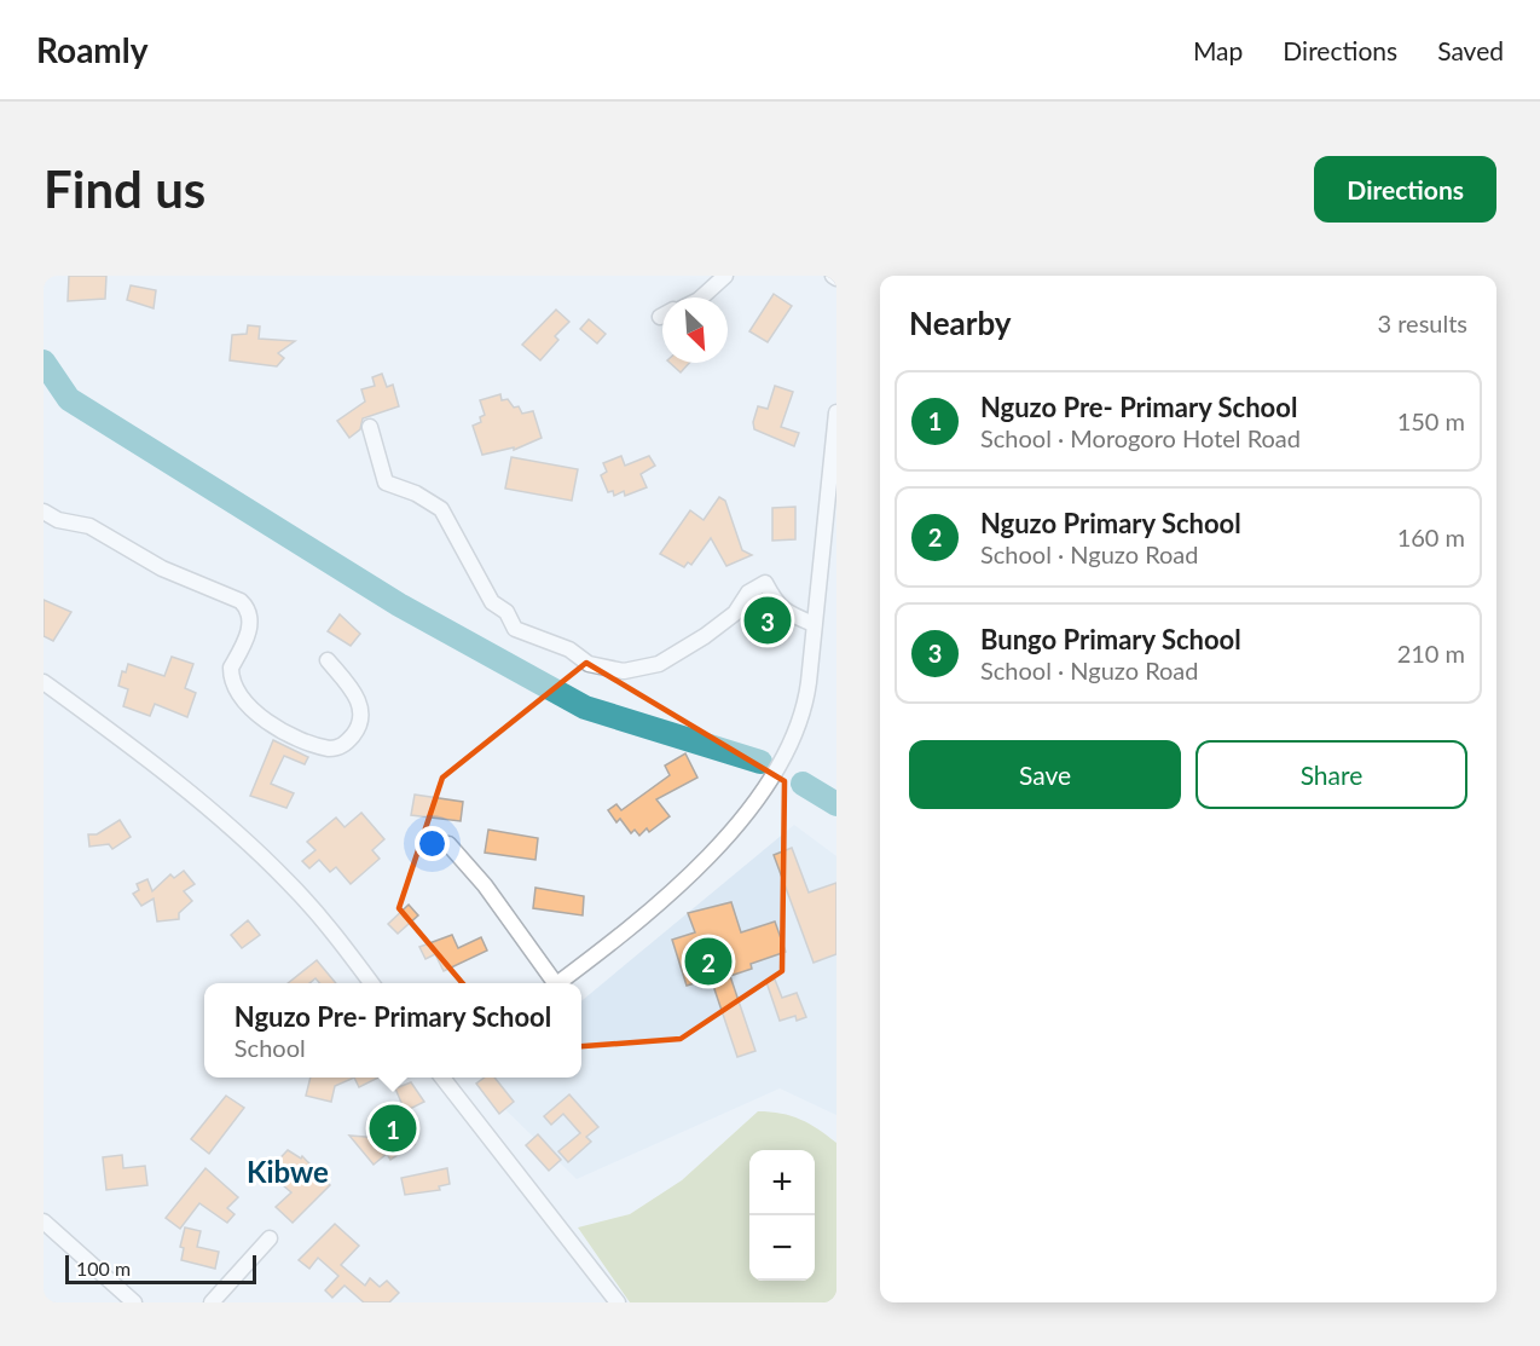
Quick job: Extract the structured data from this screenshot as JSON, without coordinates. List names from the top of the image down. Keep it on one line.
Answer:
{"districts":["Kibwe"],"scale_bar":"100 m","north":"bottom right","page":{"header":"Roamly","nav":["Map","Directions","Saved"],"buttons":["Directions",["Save","Share"]],"title":"Find us","heading":["Nearby","3 results"],"list":[{"mark":"1","name":"Nguzo Pre- Primary School","note":"School · Morogoro Hotel Road","value":"150 m"},{"mark":"2","name":"Nguzo Primary School","note":"School · Nguzo Road","value":"160 m"},{"mark":"3","name":"Bungo Primary School","note":"School · Nguzo Road","value":"210 m"}],"pins":["3","2","1"],"popup":["Nguzo Pre- Primary School","School"],"map_buttons":["+","−"],"scale":"100 m"}}
